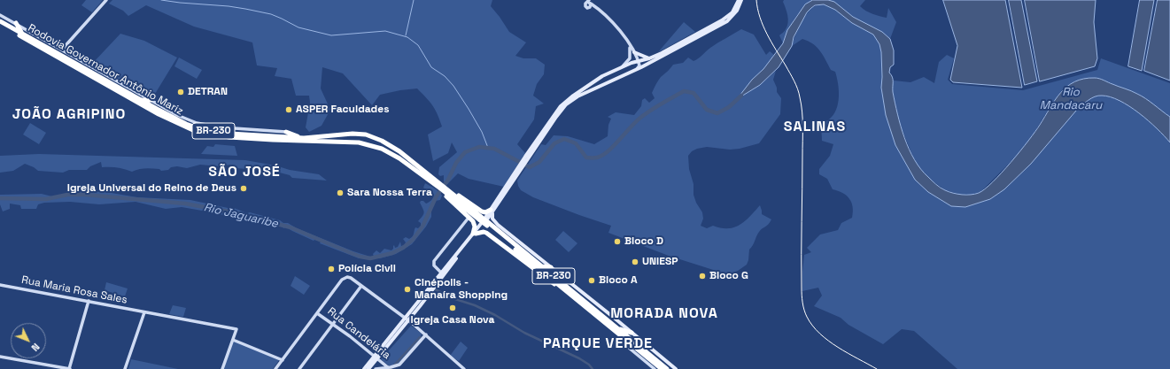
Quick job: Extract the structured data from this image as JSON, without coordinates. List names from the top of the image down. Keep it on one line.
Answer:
{"streets":{"highway":["Rodovia Governador Antônio Mariz","BR-230"],"main road":["Rua Maria Rosa Sales","Rua Candelária"]},"districts":["JOÃO AGRIPINO","SALINAS","SÃO JOSÉ","MORADA NOVA","PARQUE VERDE"],"water":["Rio Mandacaru","Rio Jaguaribe"],"places":["DETRAN","ASPER Faculdades","Igreja Universal do Reino de Deus","Sara Nossa Terra","Bloco D","UNIESP","Polícia Civil","Bloco G","Bloco A","Cinépolis - Manaíra Shopping","Igreja Casa Nova"],"north":"bottom right"}
